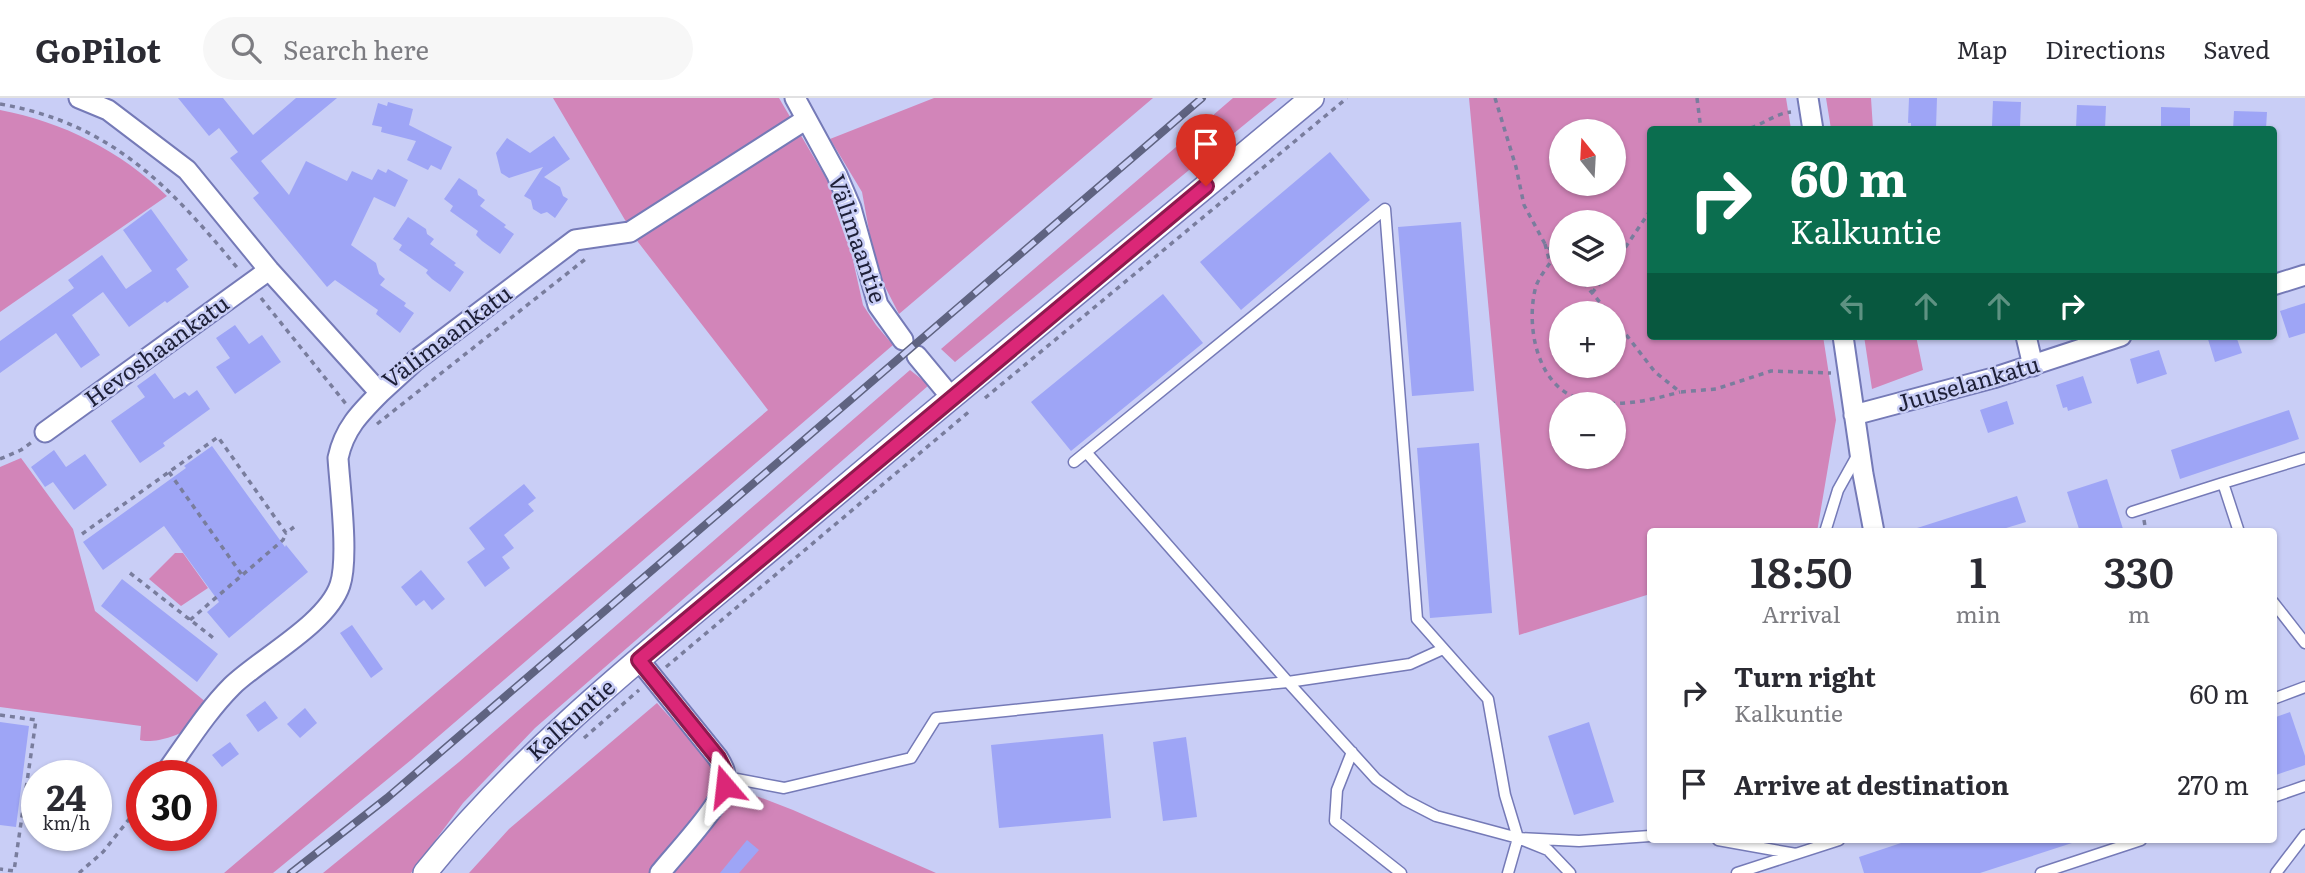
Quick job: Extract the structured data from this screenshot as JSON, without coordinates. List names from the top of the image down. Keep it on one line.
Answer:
{"streets":{"street":["Välimaantie","Välimaankatu","Hevoshaankatu","Juuselankatu","Kalkuntie"]},"crossings":[["Välimaantie","Välimaankatu"],["Välimaankatu","Hevoshaankatu"]],"north":"top","page":{"header":"GoPilot","search":"Search here","nav":["Map","Directions","Saved"],"map_buttons":["+","−"],"turn":["60 m","Kalkuntie"],"eta":["18:50","Arrival","1","min","330","m"],"list":[{"name":"Turn right","note":"Kalkuntie","value":"60 m"},{"name":"Arrive at destination","value":"270 m"}],"speed":"24 km/h","limit":"30"}}
